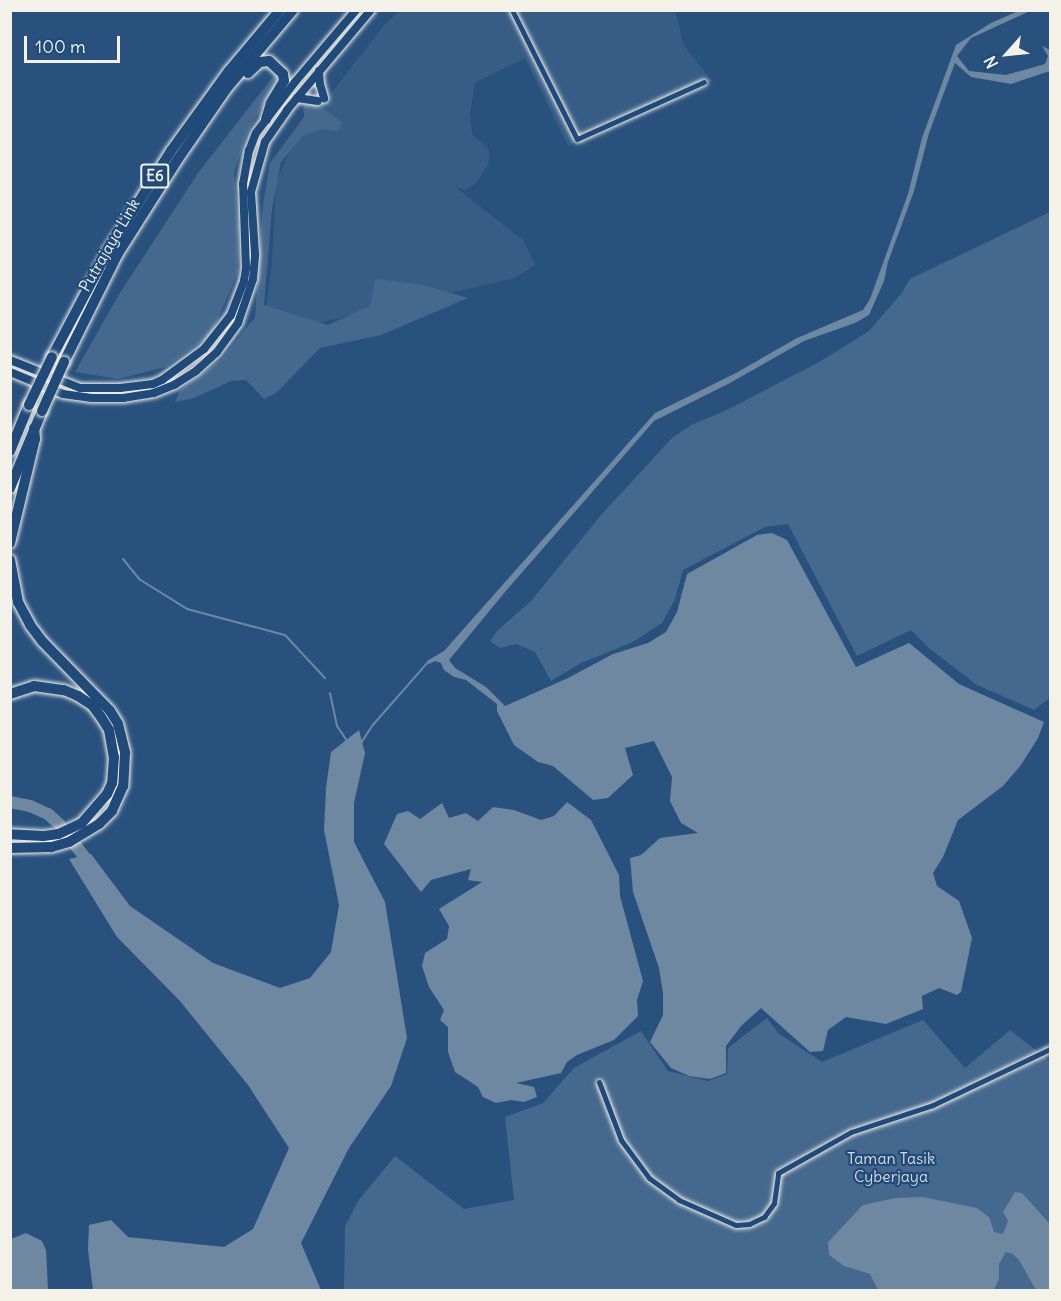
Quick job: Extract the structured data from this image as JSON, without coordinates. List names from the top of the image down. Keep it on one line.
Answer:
{"streets":{"highway":["E6","Putrajaya Link"]},"parks":["Taman Tasik Cyberjaya"],"scale_bar":"100 m","north":"bottom left"}
